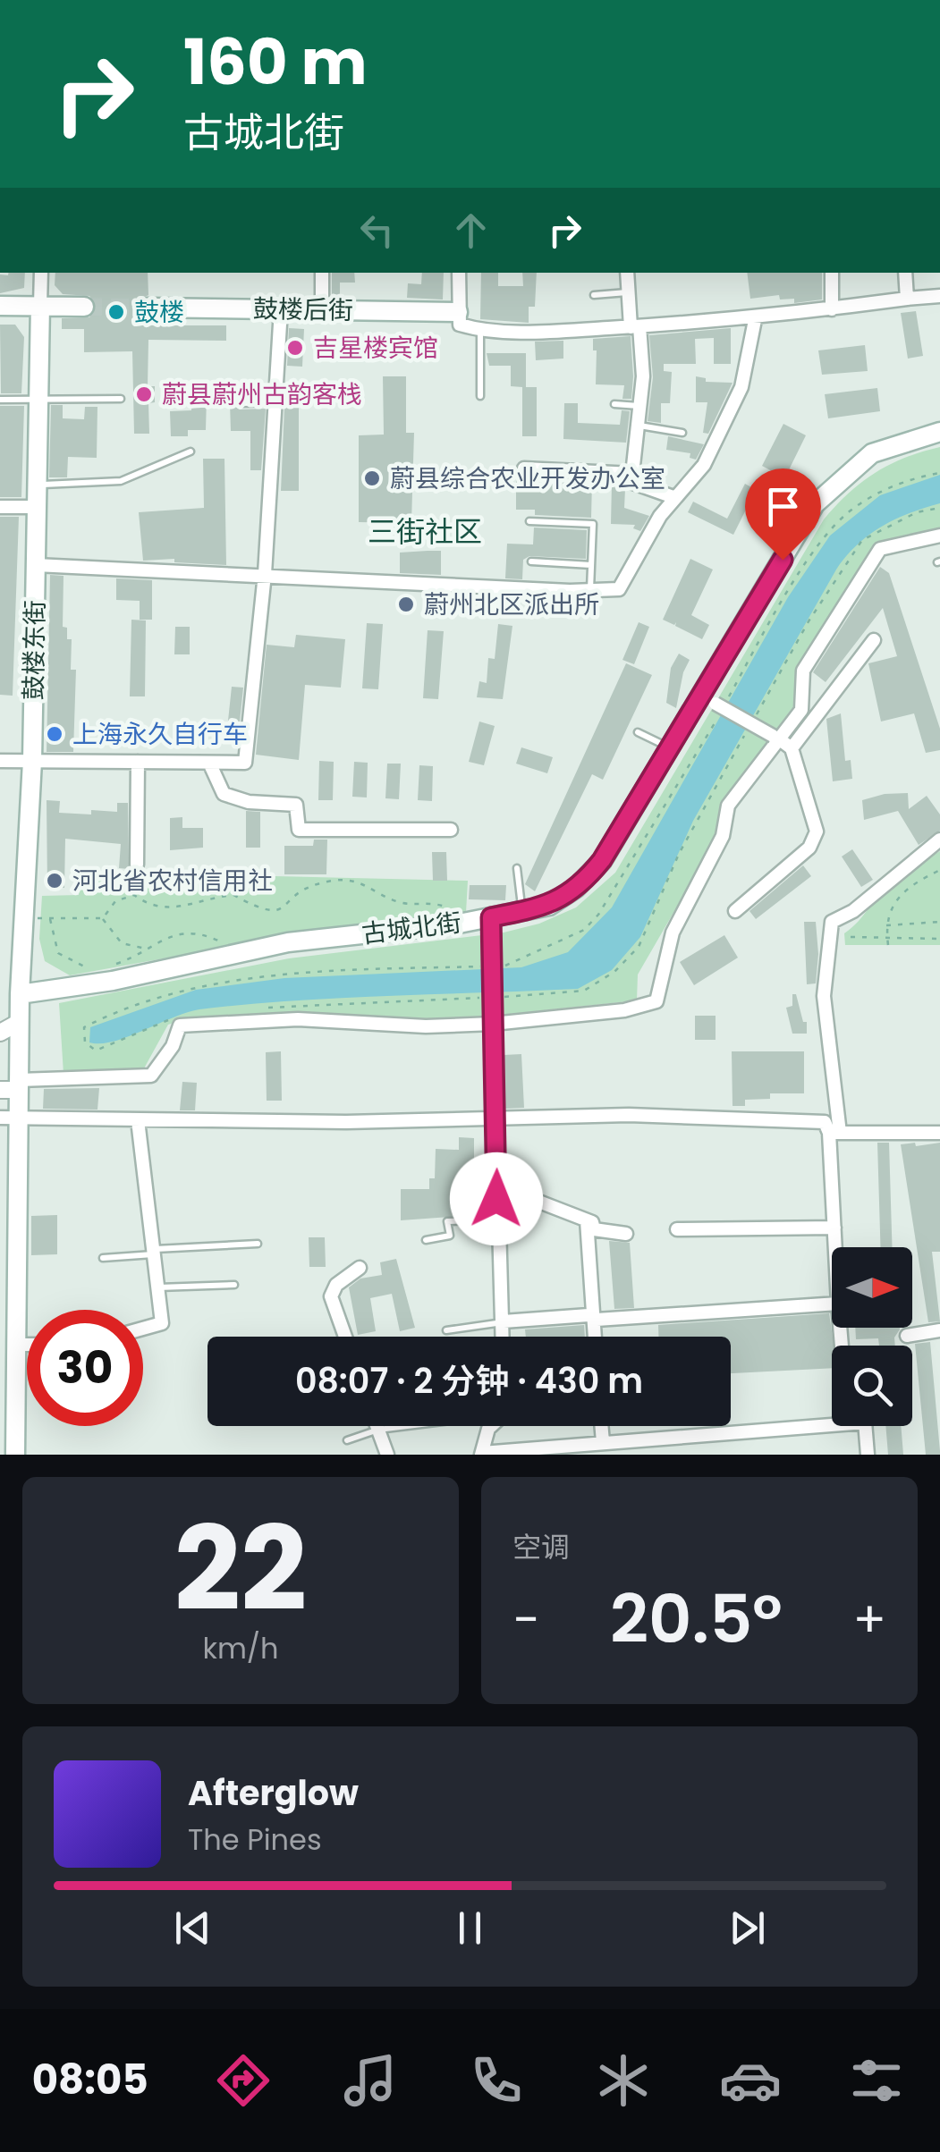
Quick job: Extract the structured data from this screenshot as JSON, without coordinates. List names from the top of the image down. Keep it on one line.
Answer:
{"streets":{"main road":["鼓楼后街","鼓楼东街","古城北街"]},"crossings":[["鼓楼东街","古城北街"]],"districts":["三街社区"],"places":["鼓楼","吉星楼宾馆","蔚县蔚州古韵客栈","蔚县综合农业开发办公室","蔚州北区派出所","上海永久自行车","河北省农村信用社"],"north":"right","page":{"turn":["160 m","古城北街"],"limit":"30","trip":"08:07 · 2 分钟 · 430 m","tile":[["22","km/h"],"空调"],"heat":["−","20.5°","+"],"song":["Afterglow","The Pines"],"tabs":"08:05"}}
